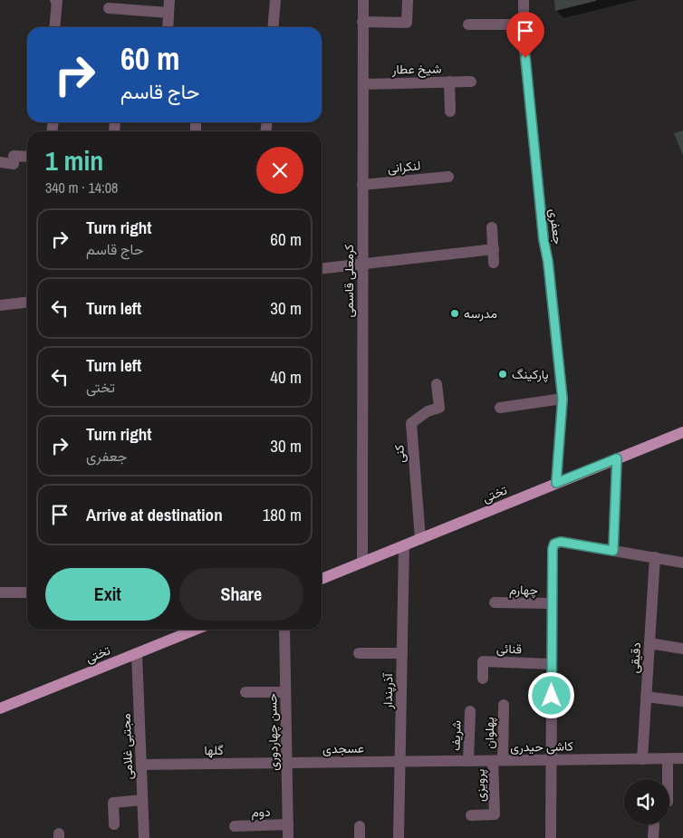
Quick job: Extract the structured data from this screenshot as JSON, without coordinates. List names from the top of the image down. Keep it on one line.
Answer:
{"streets":{"main road":["تختی"],"street":["شیخ عطار","لنکرانی","جعفری","کرمعلی قاسمی","کنی","چهارم","قنائی","دقیقی","آذرپندار","حسن چهاردوری","پهلوان","شریف","مجتبی غلامی","کاشی حیدری","عسجدی","گلها","پرویزی","دوم"]},"crossings":[["شیخ عطار","کرمعلی قاسمی"],["لنکرانی","کرمعلی قاسمی"],["جعفری","تختی"],["کرمعلی قاسمی","تختی"],["کنی","تختی"],["تختی","آذرپندار"],["تختی","مجتبی غلامی"],["دقیقی","کاشی حیدری"],["آذرپندار","کاشی حیدری"],["آذرپندار","عسجدی"],["حسن چهاردوری","عسجدی"],["حسن چهاردوری","گلها"],["حسن چهاردوری","دوم"],["پهلوان","کاشی حیدری"],["پهلوان","پرویزی"],["شریف","کاشی حیدری"],["مجتبی غلامی","گلها"],["کاشی حیدری","عسجدی"],["کاشی حیدری","پرویزی"],["عسجدی","گلها"]],"places":["مدرسه","پارکینگ"],"page":{"turn":["60 m","حاج قاسم"],"heading":["1 min","340 m · 14:08"],"list":[{"name":"Turn right","note":"حاج قاسم","value":"60 m"},{"name":"Turn left","value":"30 m"},{"name":"Turn left","note":"تختی","value":"40 m"},{"name":"Turn right","note":"جعفری","value":"30 m"},{"name":"Arrive at destination","value":"180 m"}],"buttons":["Exit","Share"]}}
